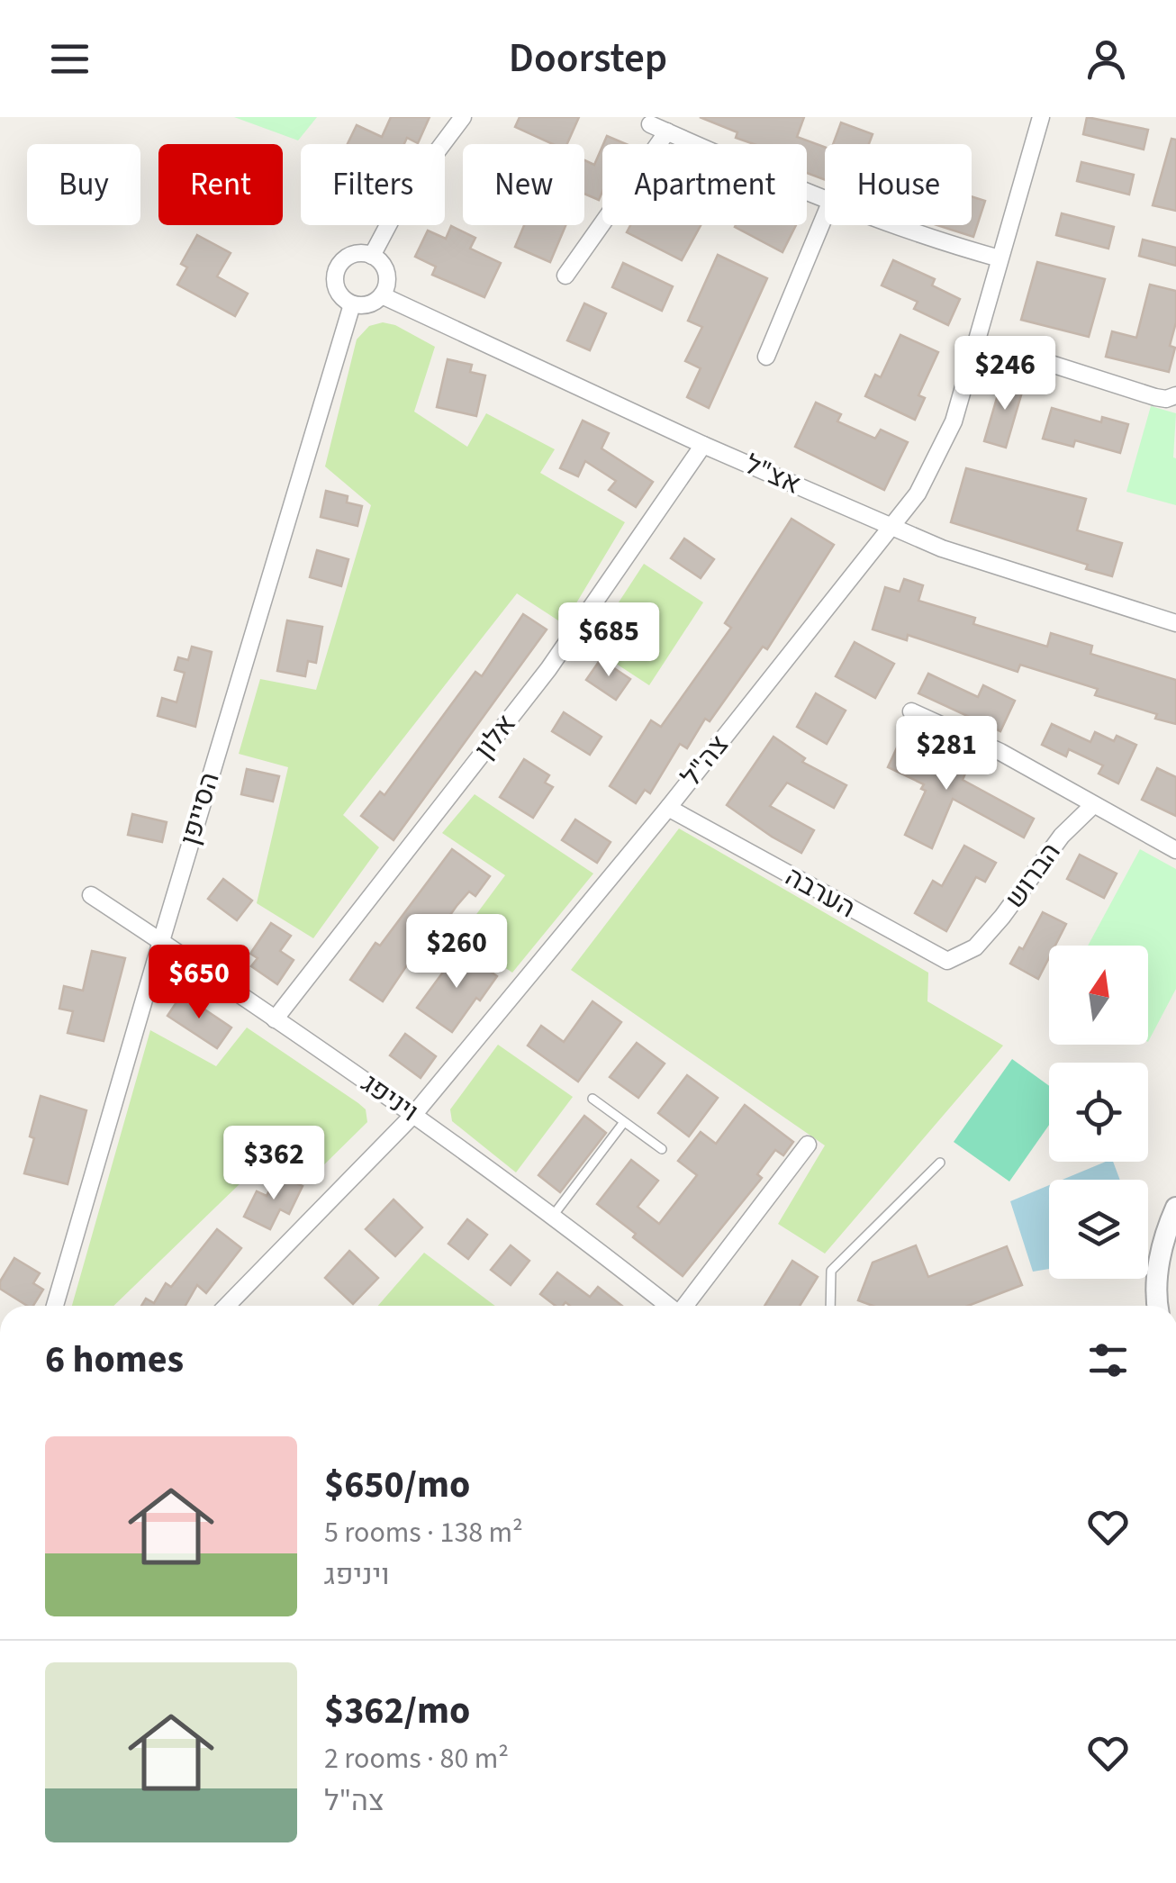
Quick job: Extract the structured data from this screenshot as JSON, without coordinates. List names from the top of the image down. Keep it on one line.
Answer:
{"streets":{"street":["אצ\"ל","אלון","צה\"ל","הסייפן","הברוש","הערבה","ויניפג"]},"crossings":[["אצ\"ל","אלון"],["אצ\"ל","צה\"ל"],["אצ\"ל","הסייפן"],["אלון","ויניפג"],["צה\"ל","הערבה"],["צה\"ל","ויניפג"],["הסייפן","ויניפג"],["הברוש","הערבה"]],"north":"top","page":{"header":"Doorstep","chip":["Buy","Rent","Filters","New","Apartment","House"],"price":["$246","$685","$281","$260","$650","$362"],"heading":"6 homes","list":[{"name":"$650/mo","note":"5 rooms · 138 m² · ויניפג"},{"name":"$362/mo","note":"2 rooms · 80 m² · צה\"ל"}]}}
